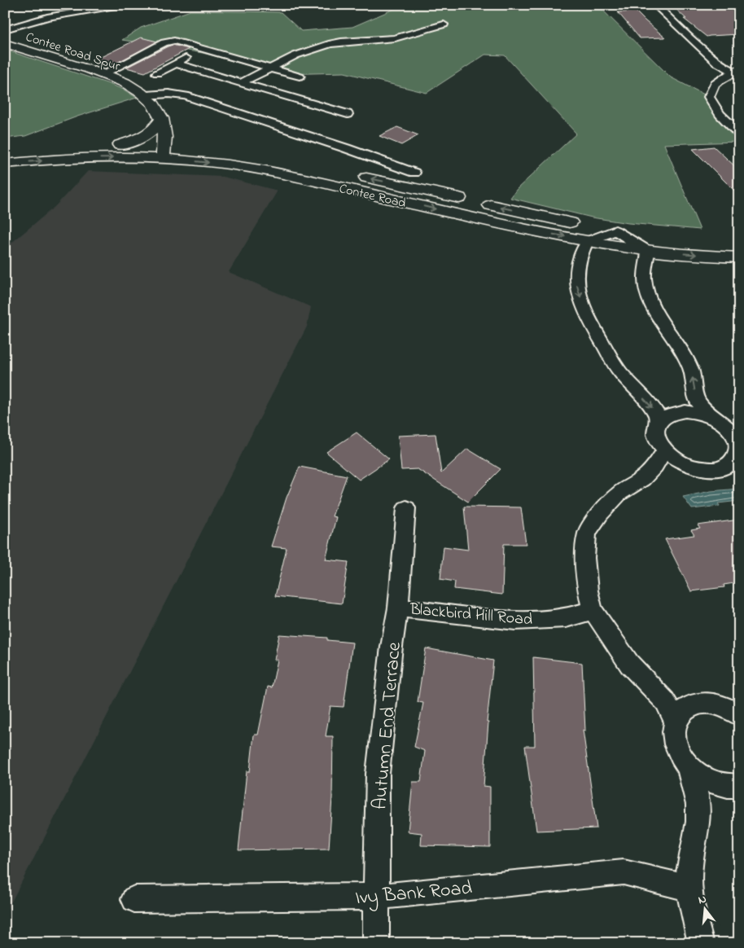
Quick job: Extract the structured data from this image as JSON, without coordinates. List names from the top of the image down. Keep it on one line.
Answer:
{"streets":{"street":["Contee Road Spur","Contee Road","Blackbird Hill Road","Autumn End Terrace","Ivy Bank Road"]},"crossings":[["Contee Road Spur","Contee Road"],["Blackbird Hill Road","Autumn End Terrace"],["Autumn End Terrace","Ivy Bank Road"]],"north":"top"}
